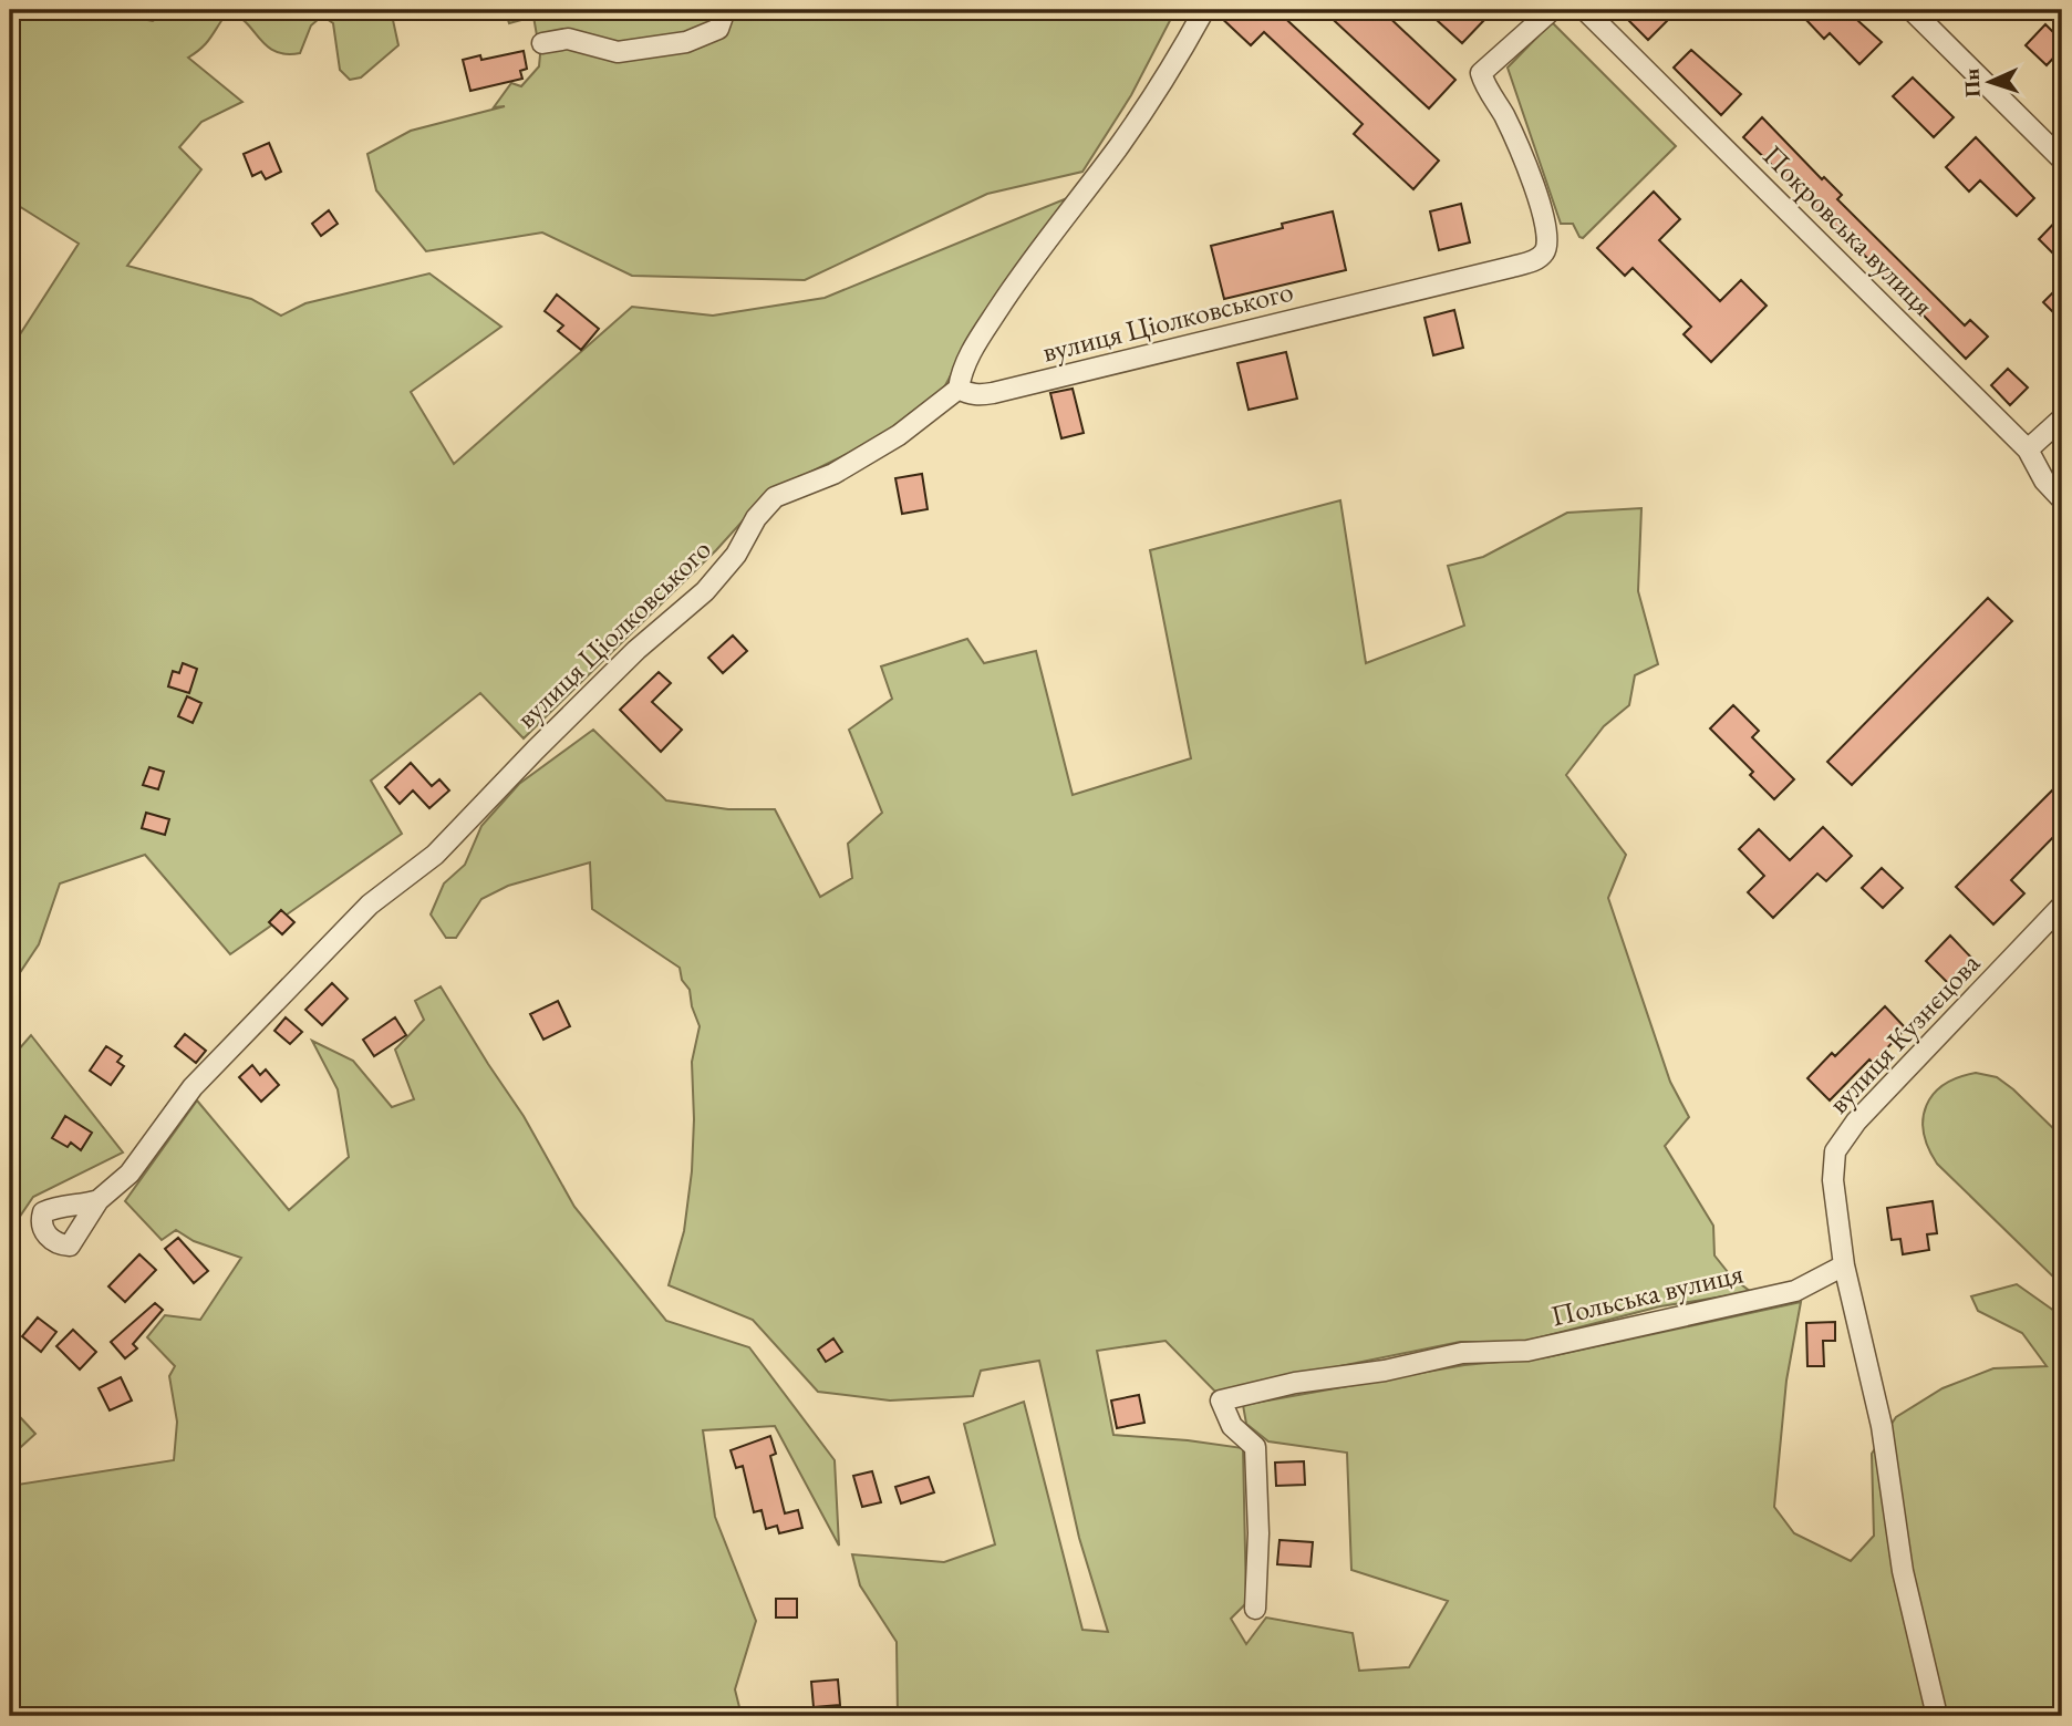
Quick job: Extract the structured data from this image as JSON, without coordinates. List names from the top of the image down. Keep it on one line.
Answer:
{"streets":{"street":["Покровська вулиця","вулиця Ціолковського","вулиця Кузнєцова","Польська вулиця"]},"crossings":[["вулиця Кузнєцова","Польська вулиця"]],"north":"left"}
